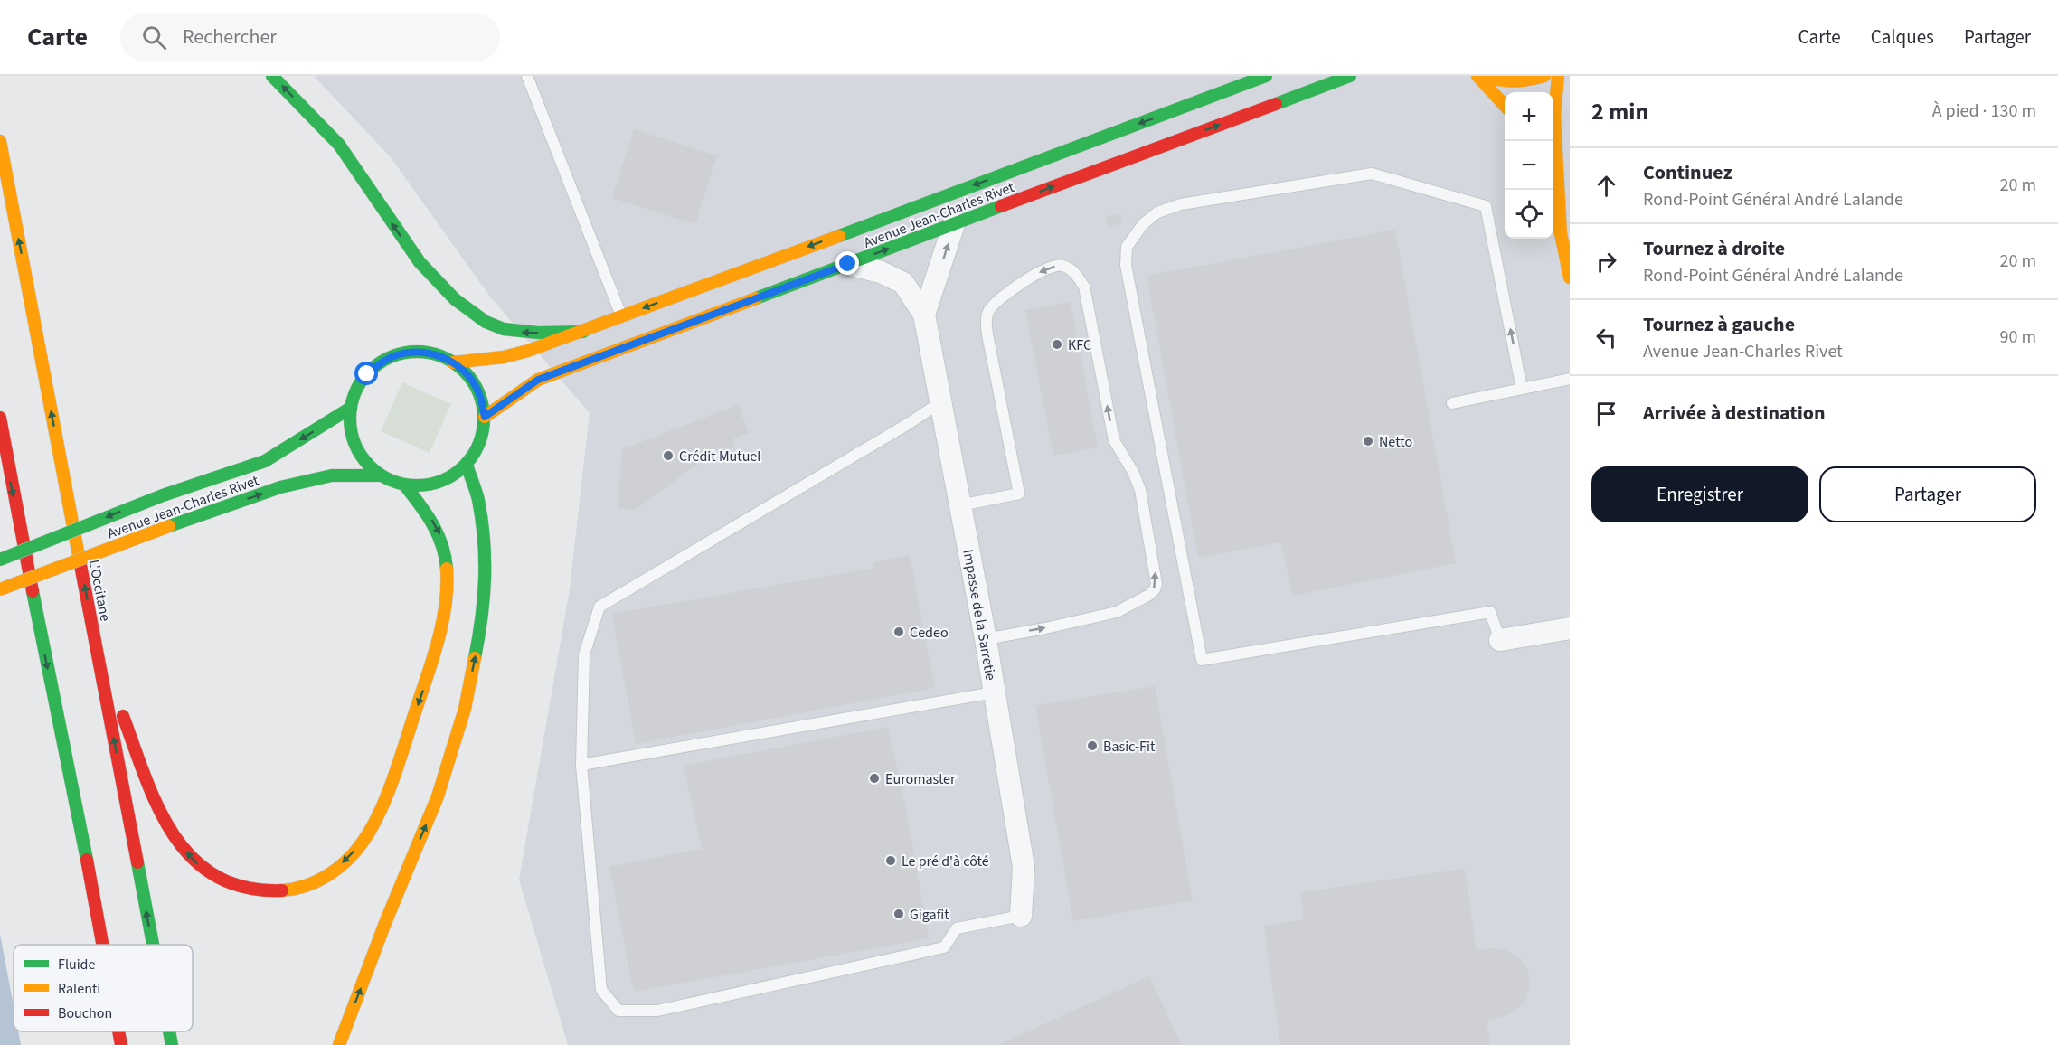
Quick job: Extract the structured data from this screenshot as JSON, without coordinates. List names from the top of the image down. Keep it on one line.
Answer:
{"streets":{"main road":["Avenue Jean-Charles Rivet","L'Occitane"],"street":["Impasse de la Sarretie"]},"places":["KFC","Netto","Crédit Mutuel","Cedeo","Basic-Fit","Euromaster","Le pré d'à côté","Gigafit"],"legend":["Fluide","Ralenti","Bouchon"],"page":{"header":"Carte","search":"Rechercher","nav":["Carte","Calques","Partager"],"heading":["2 min","À pied · 130 m"],"map_buttons":["+","−"],"list":[["Continuez","Rond-Point Général André Lalande","20 m"],["Tournez à droite","Rond-Point Général André Lalande","20 m"],["Tournez à gauche","Avenue Jean-Charles Rivet","90 m"],"Arrivée à destination"],"buttons":["Enregistrer","Partager"]}}
